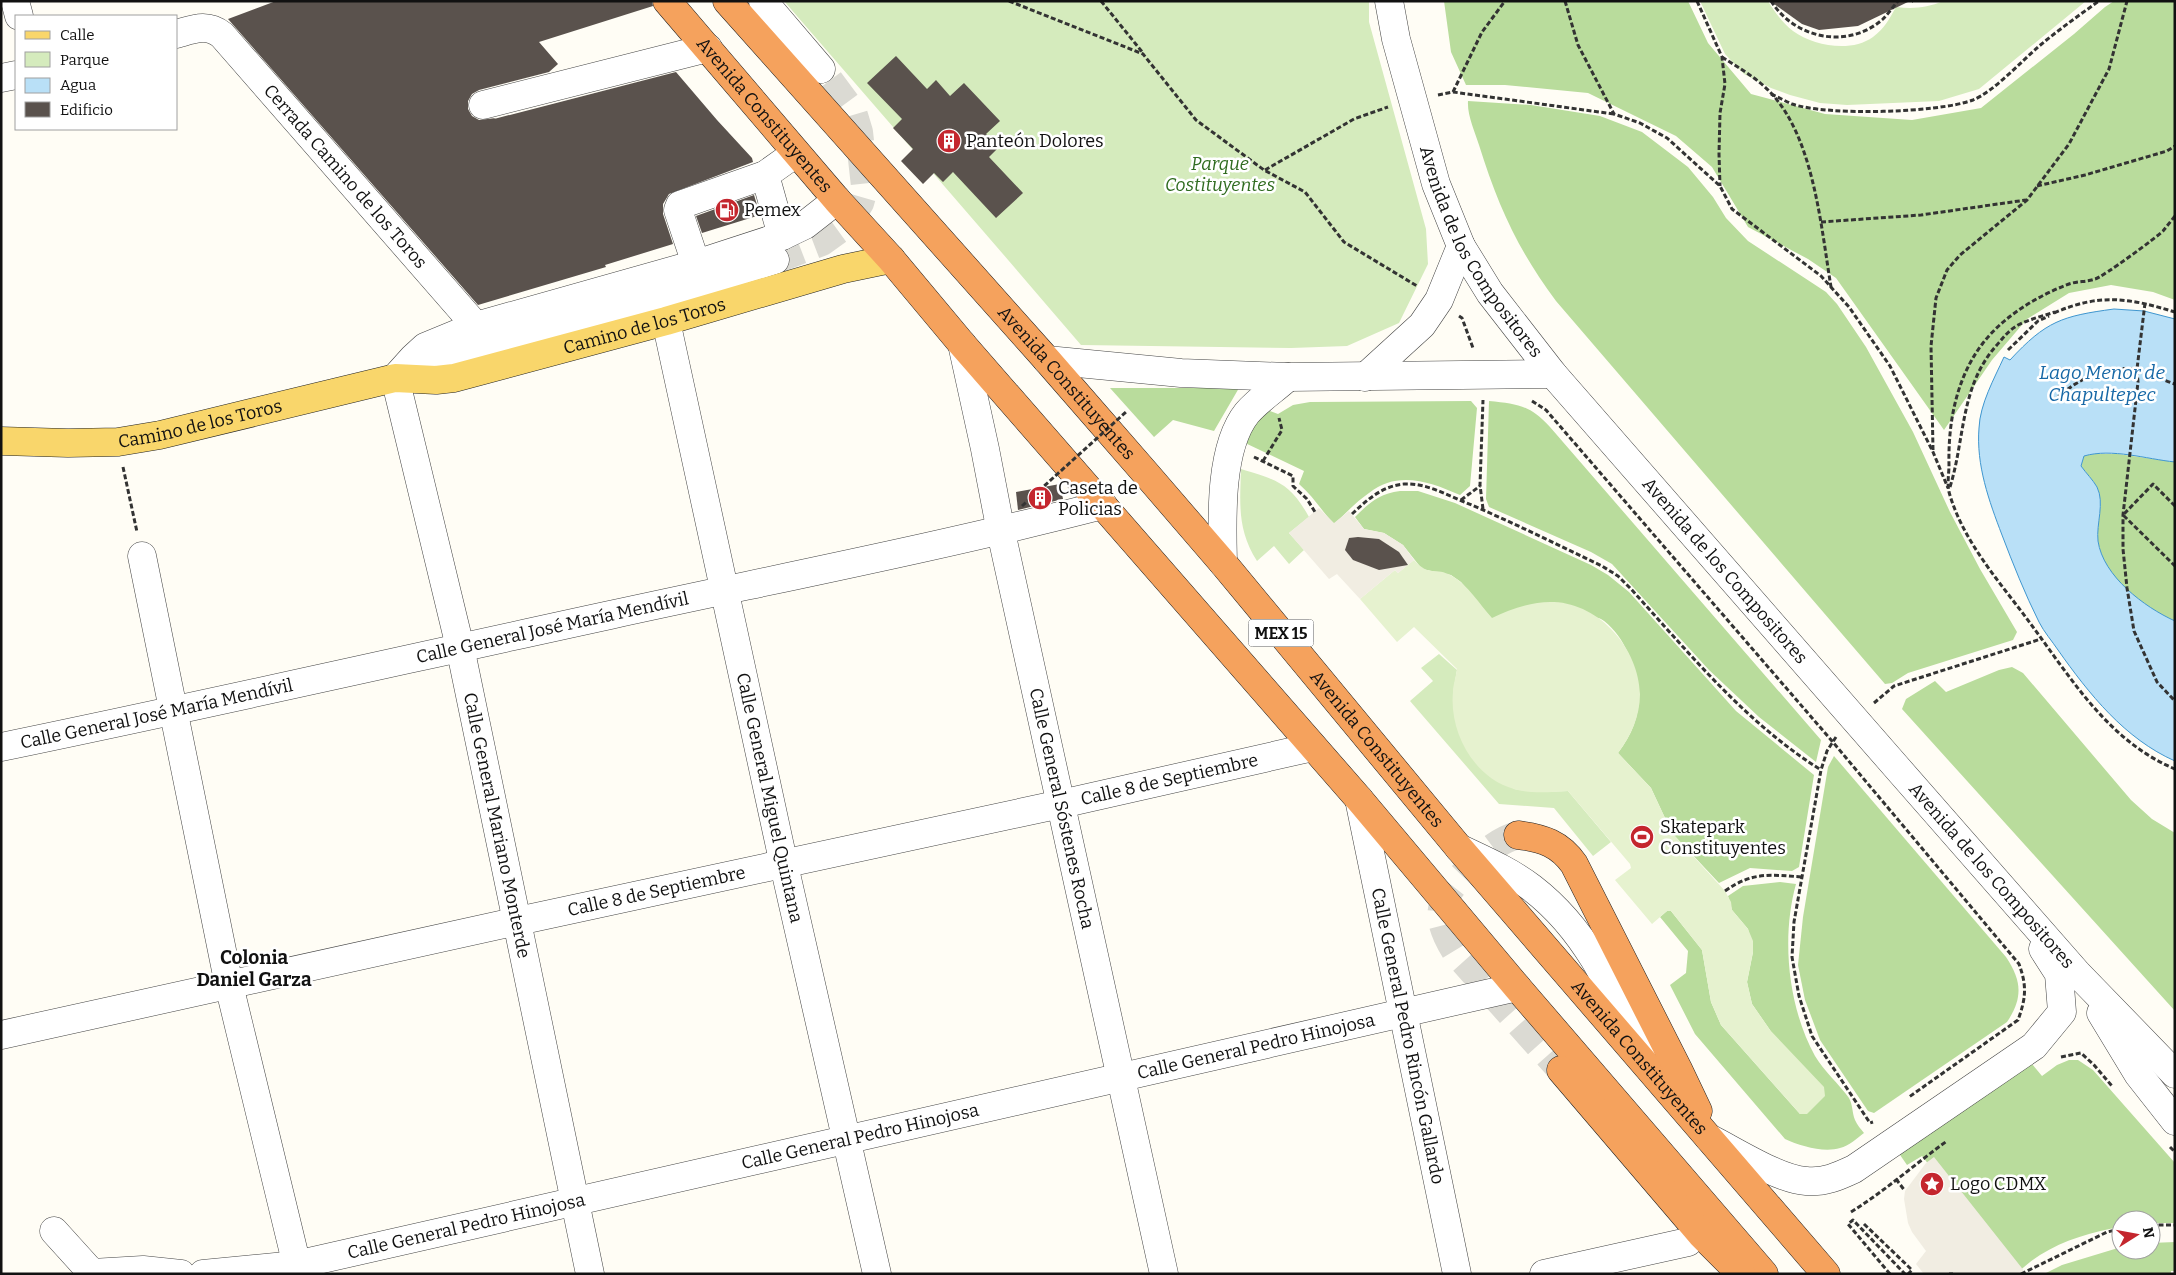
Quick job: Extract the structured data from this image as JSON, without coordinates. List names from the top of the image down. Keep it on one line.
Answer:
{"streets":{"highway":["Avenida Constituyentes","MEX 15"],"main road":["Camino de los Toros"],"street":["Cerrada Camino de los Toros","Avenida de los Compositores","Calle General José María Mendívil","Calle 8 de Septiembre","Calle General Miguel Quintana","Calle General Sóstenes Rocha","Calle General Mariano Monterde","Calle General Pedro Rincón Gallardo","Calle General Pedro Hinojosa"]},"crossings":[["Avenida Constituyentes","Camino de los Toros"],["Avenida Constituyentes","Calle General José María Mendívil"],["Avenida Constituyentes","Calle 8 de Septiembre"],["Avenida Constituyentes","Calle General Sóstenes Rocha"],["Avenida Constituyentes","Calle General Pedro Rincón Gallardo"],["Avenida Constituyentes","Calle General Pedro Hinojosa"],["Camino de los Toros","Calle General Miguel Quintana"],["Camino de los Toros","Calle General Mariano Monterde"],["Calle General José María Mendívil","Calle General Miguel Quintana"],["Calle General José María Mendívil","Calle General Sóstenes Rocha"],["Calle General José María Mendívil","Calle General Mariano Monterde"],["Calle 8 de Septiembre","Calle General Miguel Quintana"],["Calle 8 de Septiembre","Calle General Sóstenes Rocha"],["Calle 8 de Septiembre","Calle General Mariano Monterde"],["Calle General Miguel Quintana","Calle General Pedro Hinojosa"],["Calle General Sóstenes Rocha","Calle General Pedro Hinojosa"],["Calle General Mariano Monterde","Calle General Pedro Hinojosa"],["Calle General Pedro Rincón Gallardo","Calle General Pedro Hinojosa"]],"districts":["Colonia Daniel Garza"],"water":["Lago Menor de Chapultepec"],"parks":["Parque Costituyentes"],"places":{"building":["Panteón Dolores","Caseta de Policias"],"fuel station":["Pemex"],"sports":["Skatepark Constituyentes"],"place":["Logo CDMX"]},"legend":["Calle","Parque","Agua","Edificio"],"north":"right"}
